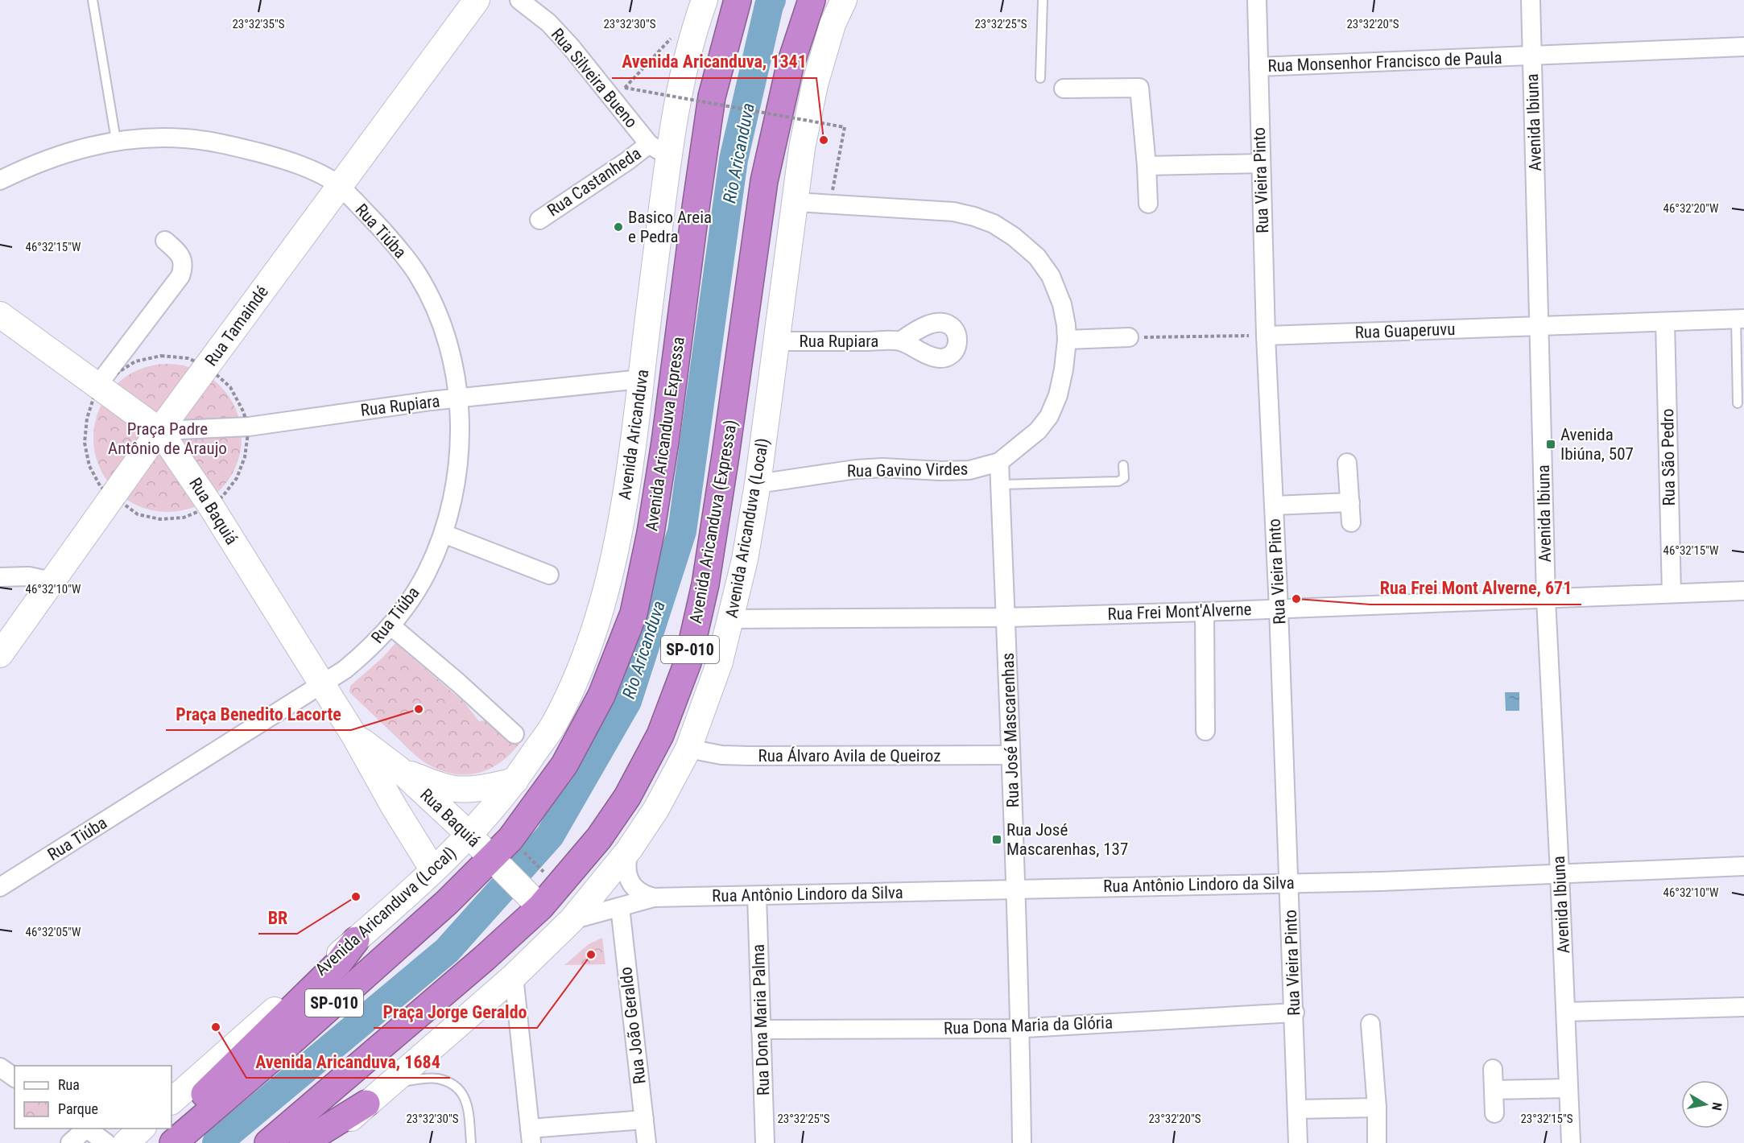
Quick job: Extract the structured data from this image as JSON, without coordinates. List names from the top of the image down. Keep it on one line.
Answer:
{"streets":{"highway":["Avenida Aricanduva Expressa","Avenida Aricanduva (Expressa)","SP-010"],"main road":["Rua Tamaindé","Avenida Aricanduva","Rua Baquiá","Avenida Aricanduva (Local)"],"street":["Rua Monsenhor Francisco de Paula","Rua Silveira Bueno","Avenida Ibiuna","Rua Vieira Pinto","Rua Castanheda","Rua Tiúba","Rua Guaperuvu","Rua Rupiara","Rua São Pedro","Rua Gavino Virdes","Rua Frei Mont'Alverne","Rua José Mascarenhas","Rua Álvaro Avila de Queiroz","Rua Antônio Lindoro da Silva","Rua Dona Maria Palma","Rua João Geraldo","Rua Dona Maria da Glória"]},"crossings":[["Rua Monsenhor Francisco de Paula","Avenida Ibiuna"],["Rua Monsenhor Francisco de Paula","Rua Vieira Pinto"],["Rua Silveira Bueno","Rua Castanheda"],["Rua Silveira Bueno","Avenida Aricanduva"],["Avenida Ibiuna","Rua Guaperuvu"],["Avenida Ibiuna","Rua Frei Mont'Alverne"],["Avenida Ibiuna","Rua Antônio Lindoro da Silva"],["Rua Vieira Pinto","Rua Guaperuvu"],["Rua Vieira Pinto","Rua Frei Mont'Alverne"],["Rua Vieira Pinto","Rua Antônio Lindoro da Silva"],["Rua Vieira Pinto","Rua Dona Maria da Glória"],["Rua Castanheda","Avenida Aricanduva"],["Rua Tiúba","Rua Tamaindé"],["Rua Tiúba","Rua Rupiara"],["Rua Tiúba","Rua Baquiá"],["Rua Tamaindé","Rua Rupiara"],["Rua Tamaindé","Rua Baquiá"],["Rua Guaperuvu","Rua São Pedro"],["Rua Rupiara","Avenida Aricanduva"],["Rua Rupiara","Rua Baquiá"],["Rua Rupiara","Avenida Aricanduva (Local)"],["Avenida Aricanduva Expressa","SP-010"],["Avenida Aricanduva","Rua Baquiá"],["Avenida Aricanduva","Avenida Aricanduva (Local)"],["Rua São Pedro","Rua Frei Mont'Alverne"],["Rua Gavino Virdes","Avenida Aricanduva (Local)"],["Rua Gavino Virdes","Rua José Mascarenhas"],["Rua Baquiá","Avenida Aricanduva (Expressa)"],["Rua Baquiá","Avenida Aricanduva (Local)"],["Rua Baquiá","SP-010"],["Avenida Aricanduva (Local)","Rua Frei Mont'Alverne"],["Avenida Aricanduva (Local)","Rua Álvaro Avila de Queiroz"],["Avenida Aricanduva (Local)","Rua Antônio Lindoro da Silva"],["Rua Frei Mont'Alverne","Rua José Mascarenhas"],["Rua José Mascarenhas","Rua Álvaro Avila de Queiroz"],["Rua José Mascarenhas","Rua Antônio Lindoro da Silva"],["Rua José Mascarenhas","Rua Dona Maria da Glória"],["Rua Antônio Lindoro da Silva","Rua Dona Maria Palma"],["Rua Antônio Lindoro da Silva","Rua João Geraldo"],["Rua Dona Maria Palma","Rua Dona Maria da Glória"]],"water":["Rio Aricanduva"],"parks":["Praça Padre Antônio de Araujo"],"places":{"other":["Avenida Aricanduva, 1341","Basico Areia e Pedra","Rua Frei Mont Alverne, 671","Praça Benedito Lacorte","BR","Praça Jorge Geraldo","Avenida Aricanduva, 1684"],"transit":["Avenida Ibiúna, 507","Rua José Mascarenhas, 137"]},"legend":["Rua","Parque"],"north":"right","coordinates":["23°32'35\"S","23°32'30\"S","23°32'25\"S","23°32'20\"S","46°32'20\"W","46°32'15\"W","46°32'10\"W","46°32'05\"W","23°32'15\"S"]}
